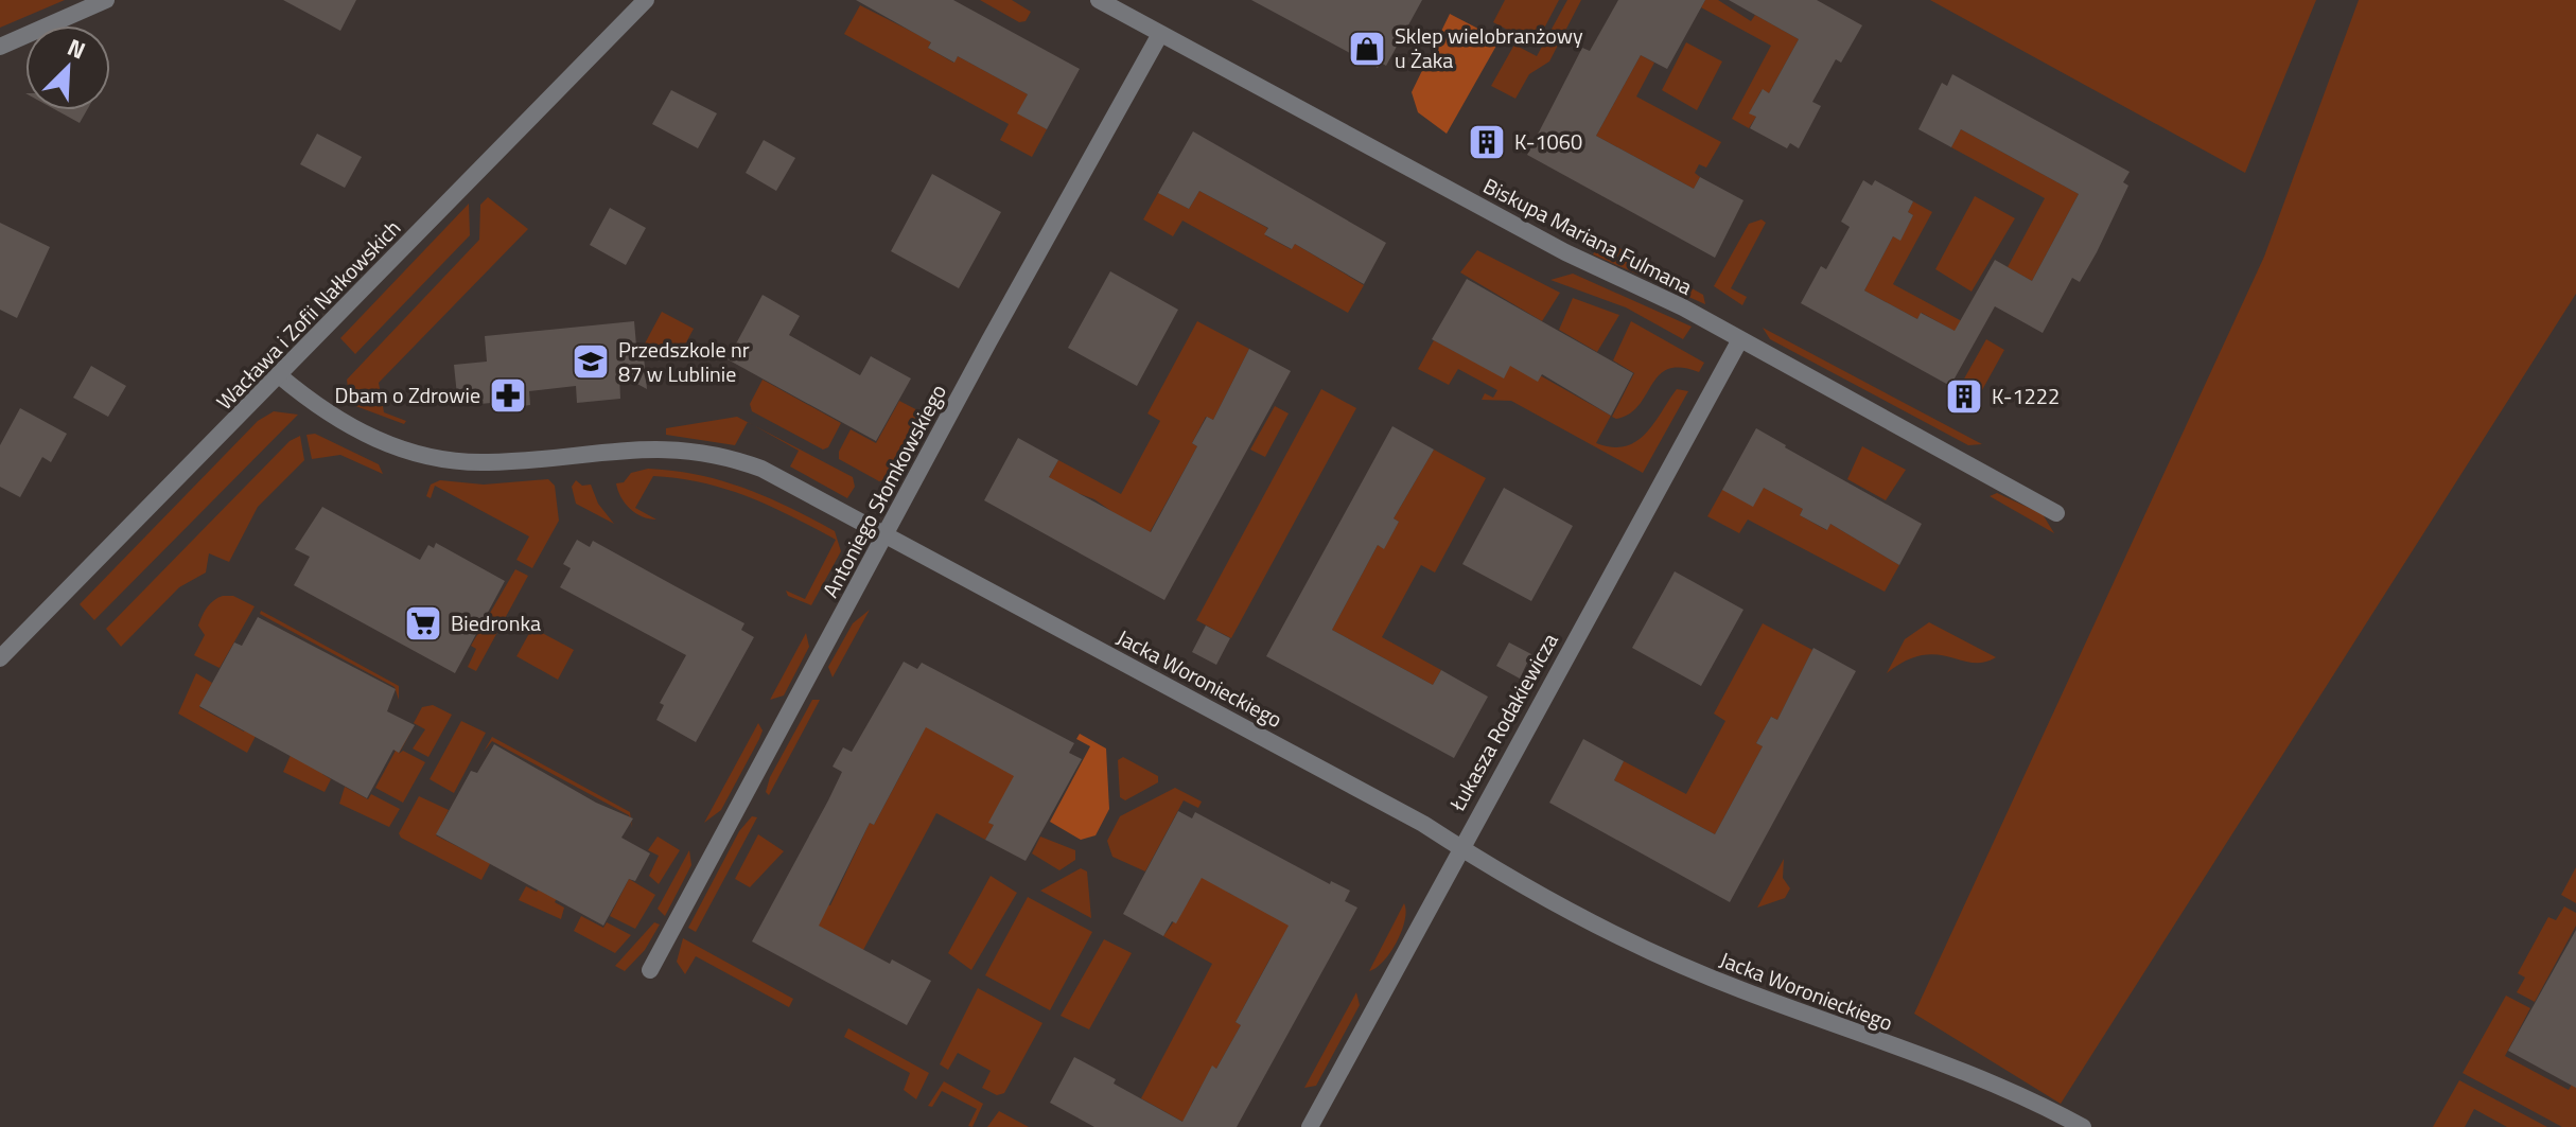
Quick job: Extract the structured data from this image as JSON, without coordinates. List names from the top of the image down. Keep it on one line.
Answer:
{"streets":{"street":["Biskupa Mariana Fulmana","Wacława i Zofii Nałkowskich","Antoniego Słomkowskiego","Jacka Woronieckiego","Łukasza Rodakiewicza"]},"crossings":[["Biskupa Mariana Fulmana","Antoniego Słomkowskiego"],["Biskupa Mariana Fulmana","Łukasza Rodakiewicza"],["Wacława i Zofii Nałkowskich","Jacka Woronieckiego"],["Antoniego Słomkowskiego","Jacka Woronieckiego"],["Jacka Woronieckiego","Łukasza Rodakiewicza"]],"places":{"shop":["Sklep wielobranżowy u Żaka"],"building":["K-1060","K-1222"],"school or university":["Przedszkole nr 87 w Lublinie"],"pharmacy":["Dbam o Zdrowie"],"supermarket":["Biedronka"]},"north":"top right"}
